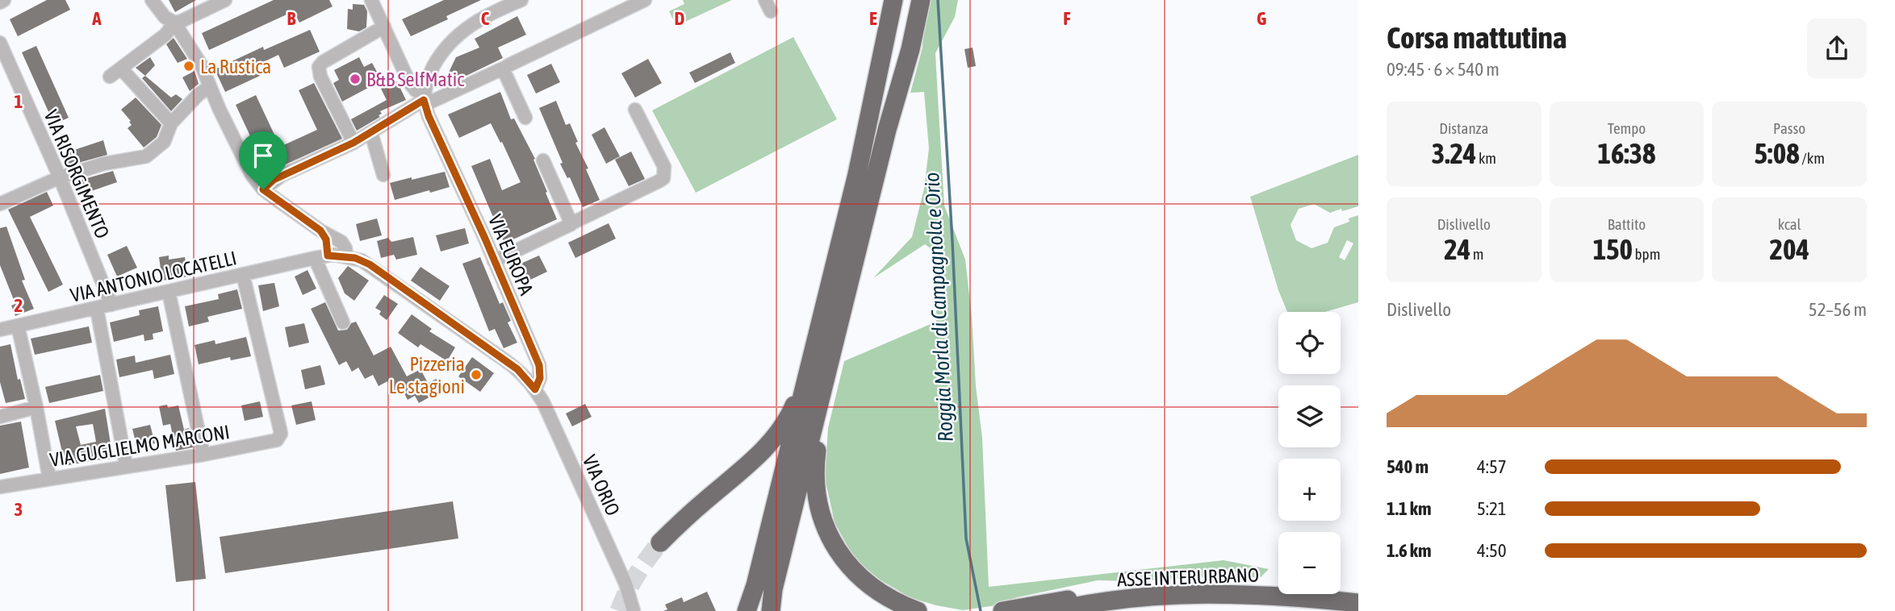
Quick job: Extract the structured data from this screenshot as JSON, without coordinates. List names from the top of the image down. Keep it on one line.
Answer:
{"streets":{"highway":["ASSE INTERURBANO"],"street":["VIA RISORGIMENTO","VIA EUROPA","VIA ANTONIO LOCATELLI","VIA GUGLIELMO MARCONI","VIA ORIO"]},"crossings":[["VIA RISORGIMENTO","VIA ANTONIO LOCATELLI"],["VIA EUROPA","VIA ORIO"],["VIA ANTONIO LOCATELLI","VIA GUGLIELMO MARCONI"],["VIA ANTONIO LOCATELLI","VIA ORIO"]],"water":["Roggia Morla di Campagnola e Orio"],"places":["La Rustica","B&B SelfMatic","Pizzeria Le stagioni"],"page":{"heading":["Corsa mattutina","09:45 · 6 × 540 m"],"stats":[["Distanza","3.24 km"],["Tempo","16:38"],["Passo","5:08 /km"],["Dislivello","24 m"],["Battito","150 bpm"],["kcal","204"]],"chart":["Dislivello","52–56 m"],"map_buttons":["+","−"],"list":[{"name":"540 m","note":"4:57"},{"name":"1.1 km","note":"5:21"},{"name":"1.6 km","note":"4:50"}]},"grid":{"columns":["A","B","C","D","E","F","G"],"rows":["1","2","3"]}}
